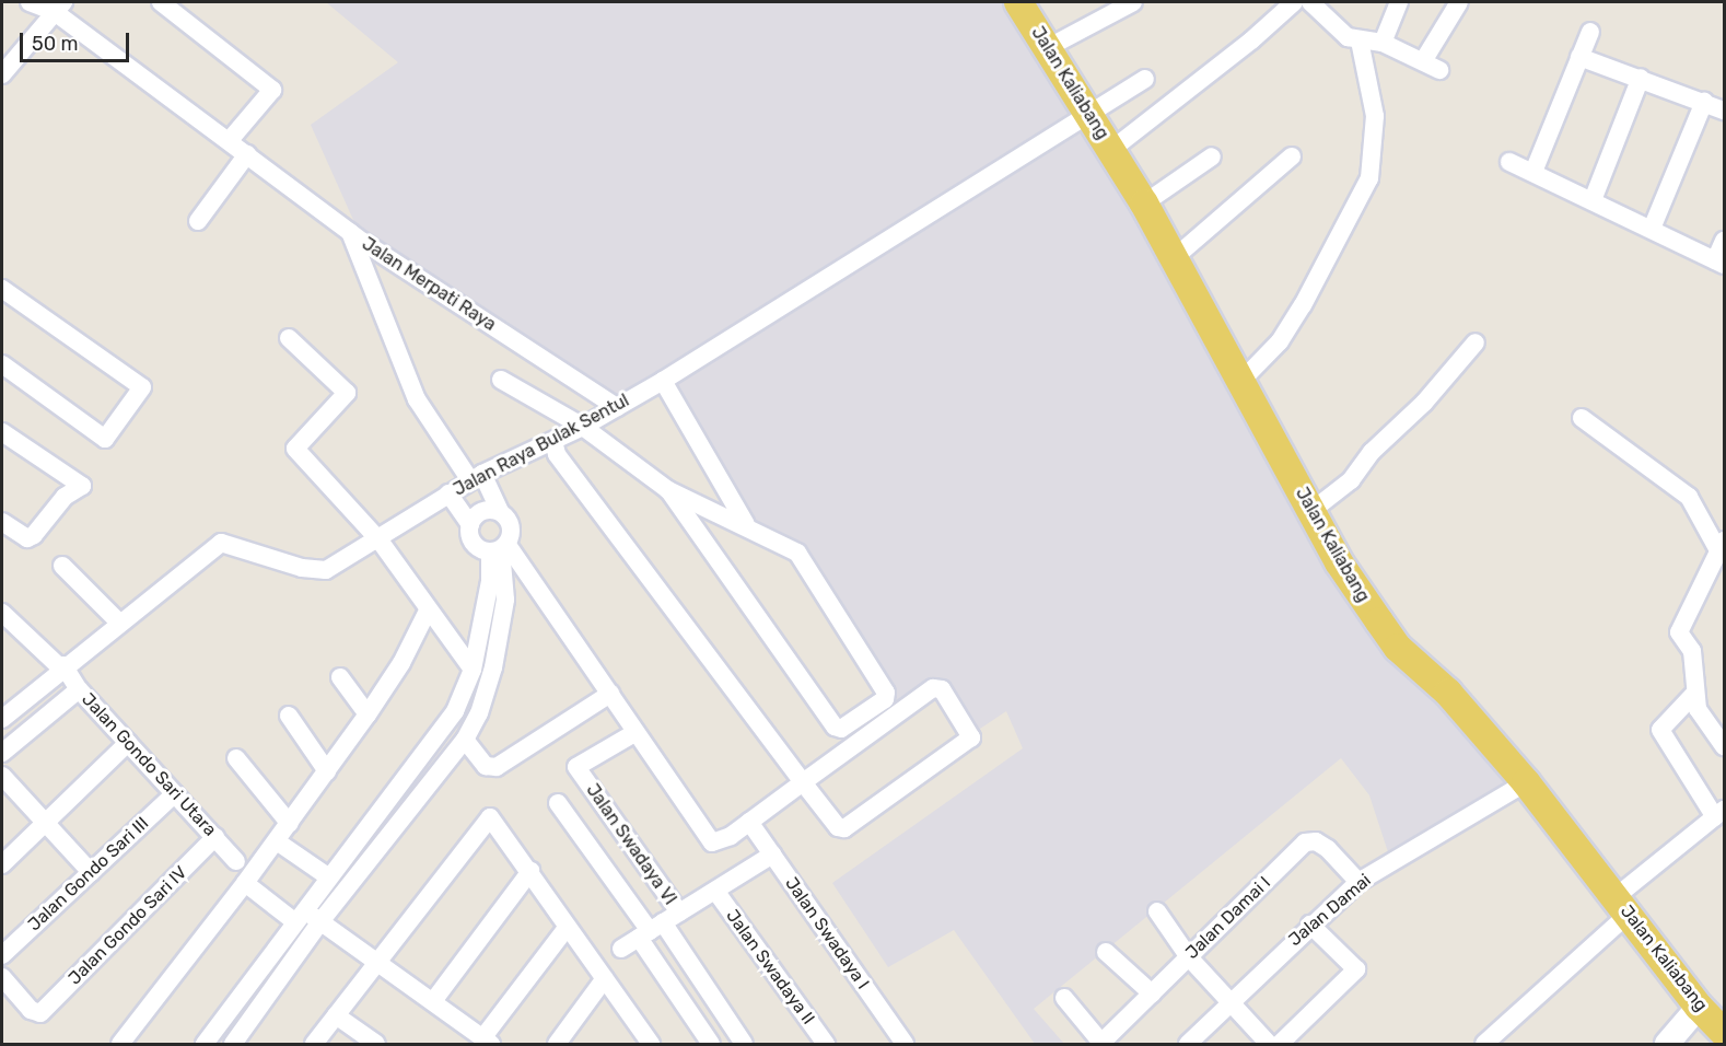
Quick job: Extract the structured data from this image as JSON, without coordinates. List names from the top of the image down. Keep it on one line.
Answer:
{"streets":{"main road":["Jalan Kaliabang"],"street":["Jalan Merpati Raya","Jalan Raya Bulak Sentul","Jalan Gondo Sari Utara","Jalan Swadaya VI","Jalan Gondo Sari III","Jalan Damai","Jalan Damai I","Jalan Gondo Sari IV","Jalan Swadaya I","Jalan Swadaya II"]},"crossings":[["Jalan Kaliabang","Jalan Raya Bulak Sentul"],["Jalan Kaliabang","Jalan Damai"],["Jalan Merpati Raya","Jalan Raya Bulak Sentul"],["Jalan Raya Bulak Sentul","Jalan Gondo Sari Utara"],["Jalan Gondo Sari Utara","Jalan Gondo Sari III"],["Jalan Gondo Sari Utara","Jalan Gondo Sari IV"],["Jalan Damai","Jalan Damai I"]],"scale_bar":"50 m"}
